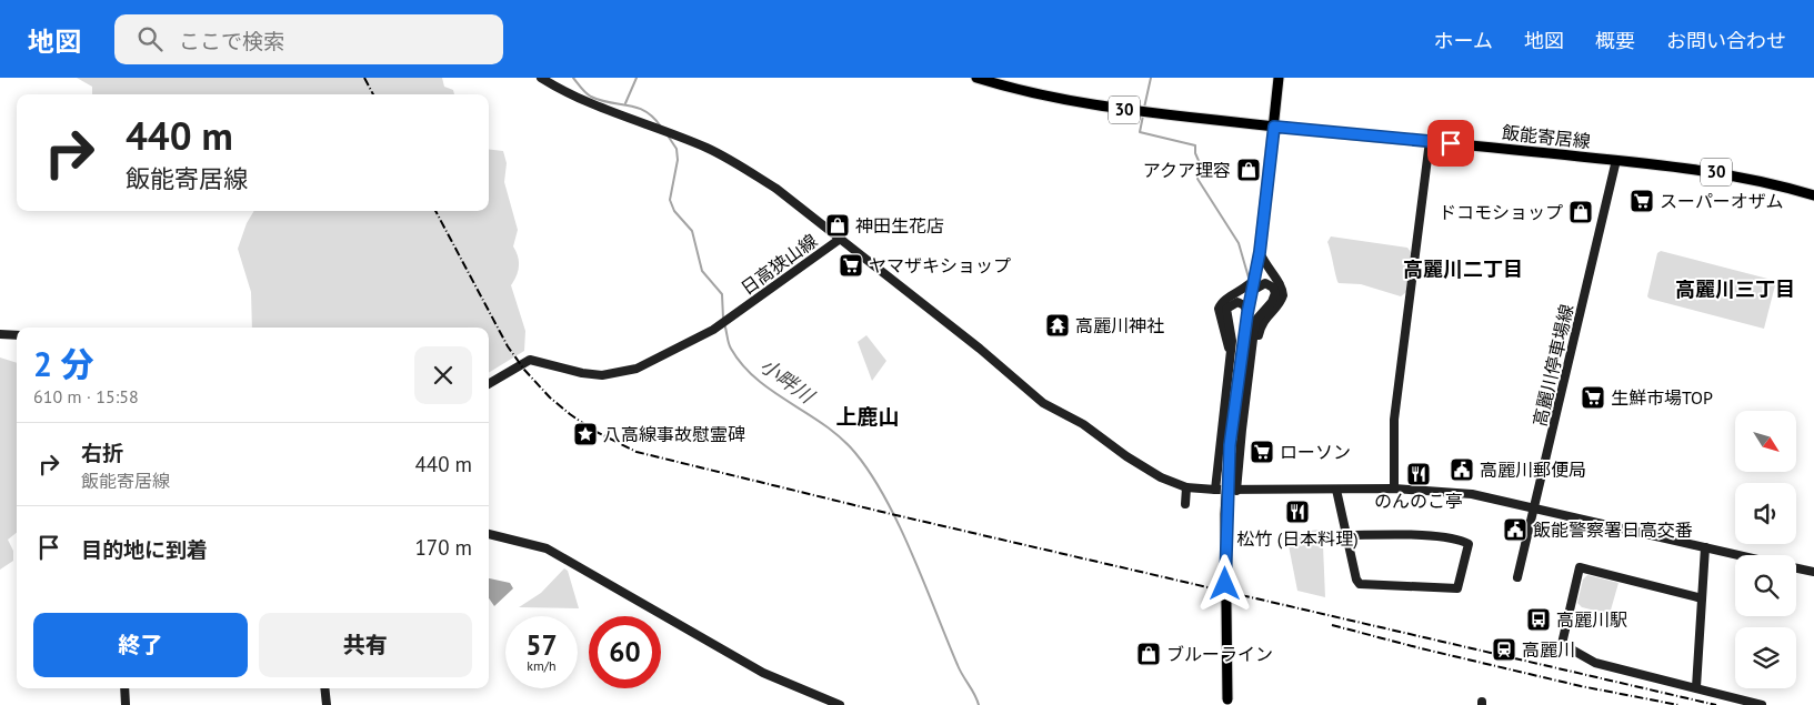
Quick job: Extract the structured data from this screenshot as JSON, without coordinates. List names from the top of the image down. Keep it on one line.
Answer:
{"streets":{"main road":["30","飯能寄居線"],"street":["日高狭山線","高麗川停車場線"]},"crossings":[["飯能寄居線","高麗川停車場線"]],"districts":["高麗川二丁目","高麗川三丁目","上鹿山"],"water":["小畔川"],"places":{"shop":["アクア理容","ドコモショップ","神田生花店","ブルーライン"],"supermarket":["スーパーオザム","ヤマザキショップ","生鮮市場TOP","ローソン"],"temple":["高麗川神社"],"place":["八高線事故慰霊碑"],"public building":["高麗川郵便局","飯能警察署日高交番"],"restaurant":["のんのこ亭","松竹 (日本料理)"],"bus stop":["高麗川駅"],"station":["高麗川"]},"north":"bottom right","page":{"header":"地図","search":"ここで検索","nav":["ホーム","地図","概要","お問い合わせ"],"turn":["440 m","飯能寄居線"],"heading":["2 分","610 m · 15:58"],"list":[{"name":"右折","note":"飯能寄居線","value":"440 m"},{"name":"目的地に到着","value":"170 m"}],"buttons":["終了","共有"],"speed":"57 km/h","limit":"60"}}
